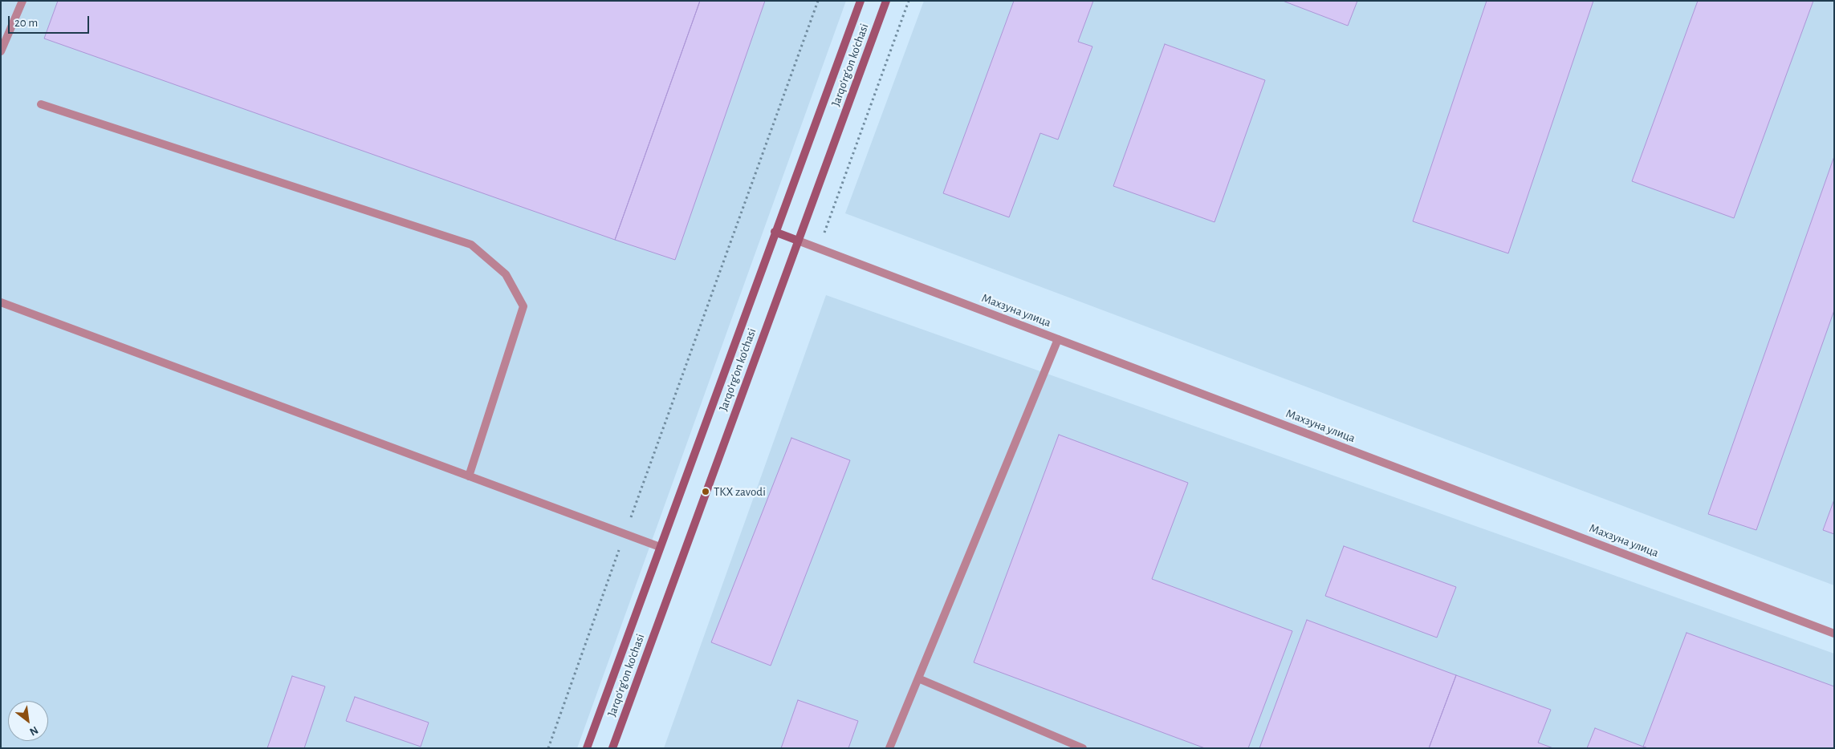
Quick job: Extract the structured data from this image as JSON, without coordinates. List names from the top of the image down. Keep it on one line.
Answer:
{"streets":{"main road":["Jarqo'rg'on ko'chasi"],"street":["Махзуна улица"]},"crossings":[["Jarqo'rg'on ko'chasi","Махзуна улица"]],"places":["TKX zavodi"],"scale_bar":"20 m","north":"bottom right"}
